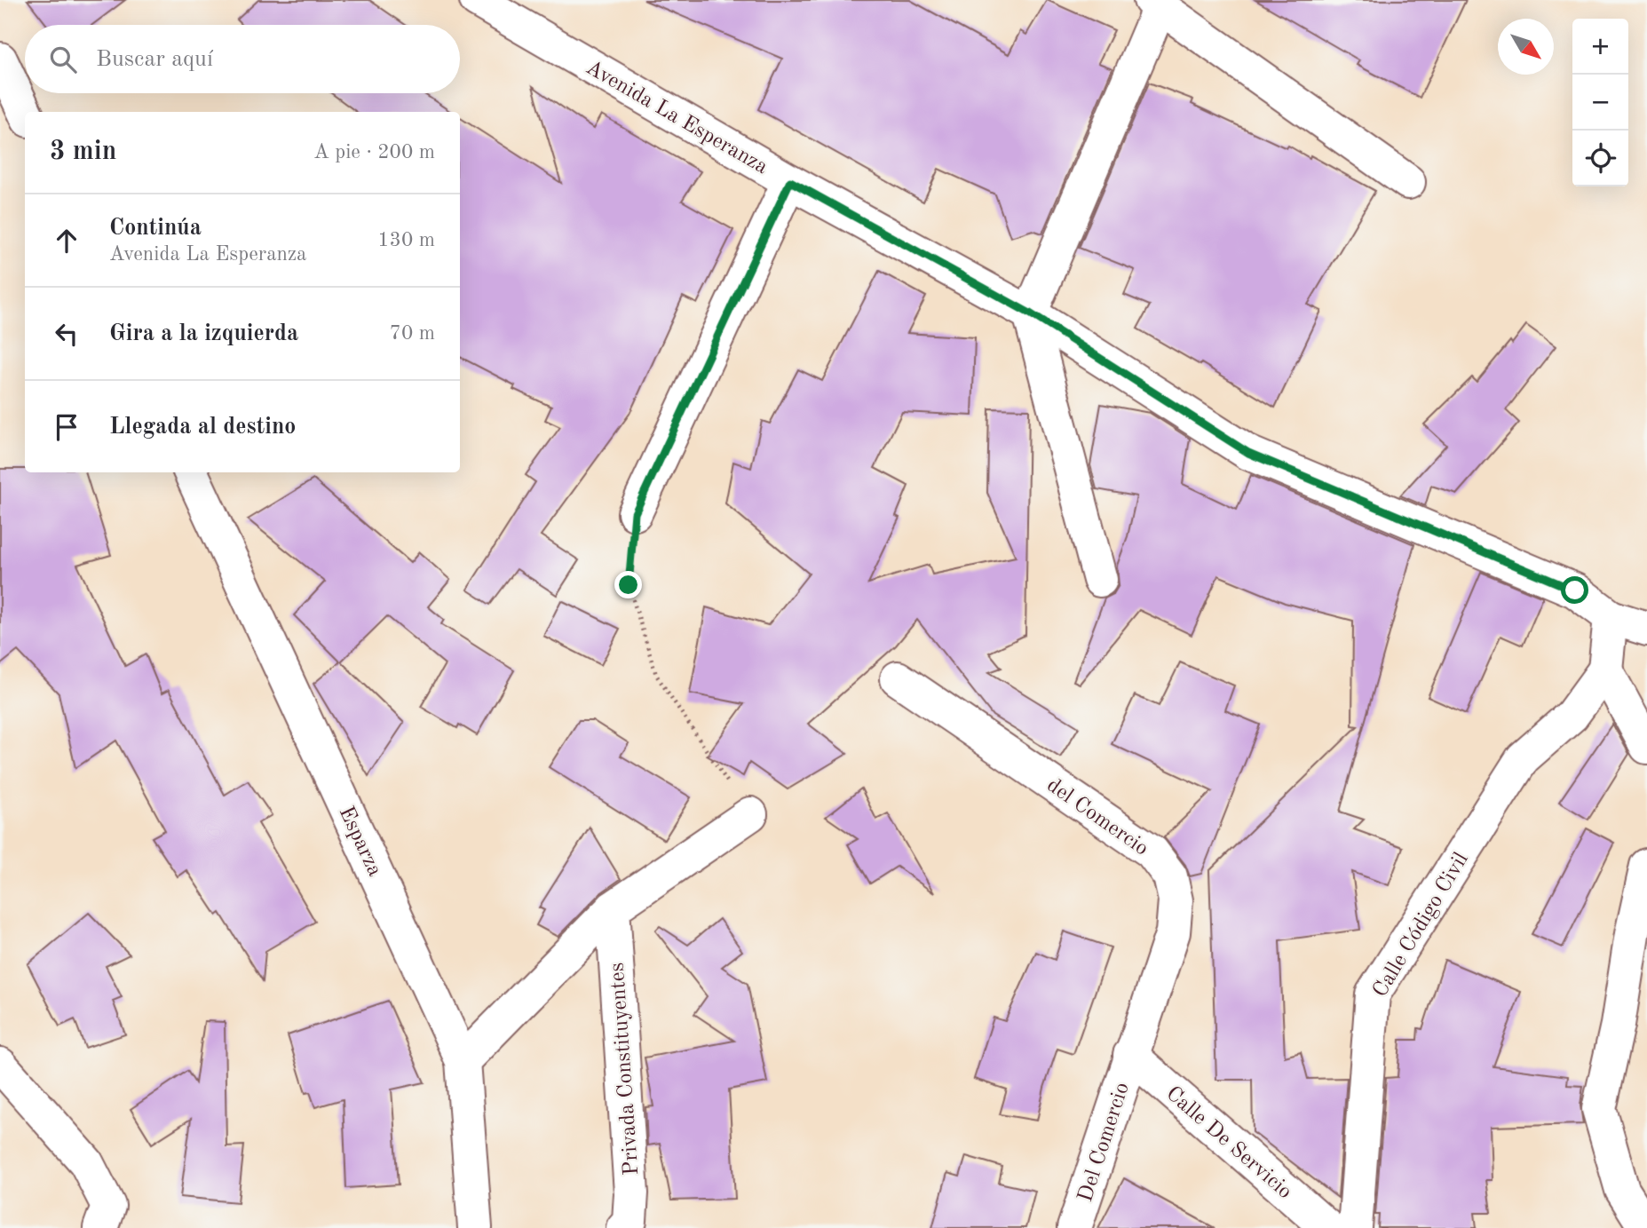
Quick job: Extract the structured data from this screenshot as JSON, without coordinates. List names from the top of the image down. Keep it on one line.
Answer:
{"streets":{"street":["Avenida La Esperanza","del Comercio","Esparza","Calle Código Civil","Privada Constituyentes","Del Comercio","Calle De Servicio"]},"crossings":[["del Comercio","Del Comercio"],["del Comercio","Calle De Servicio"],["Del Comercio","Calle De Servicio"]],"north":"bottom right","page":{"map_buttons":["+","−"],"search":"Buscar aquí","heading":["3 min","A pie · 200 m"],"list":[["Continúa","Avenida La Esperanza","130 m"],["Gira a la izquierda","70 m"],"Llegada al destino"]}}
